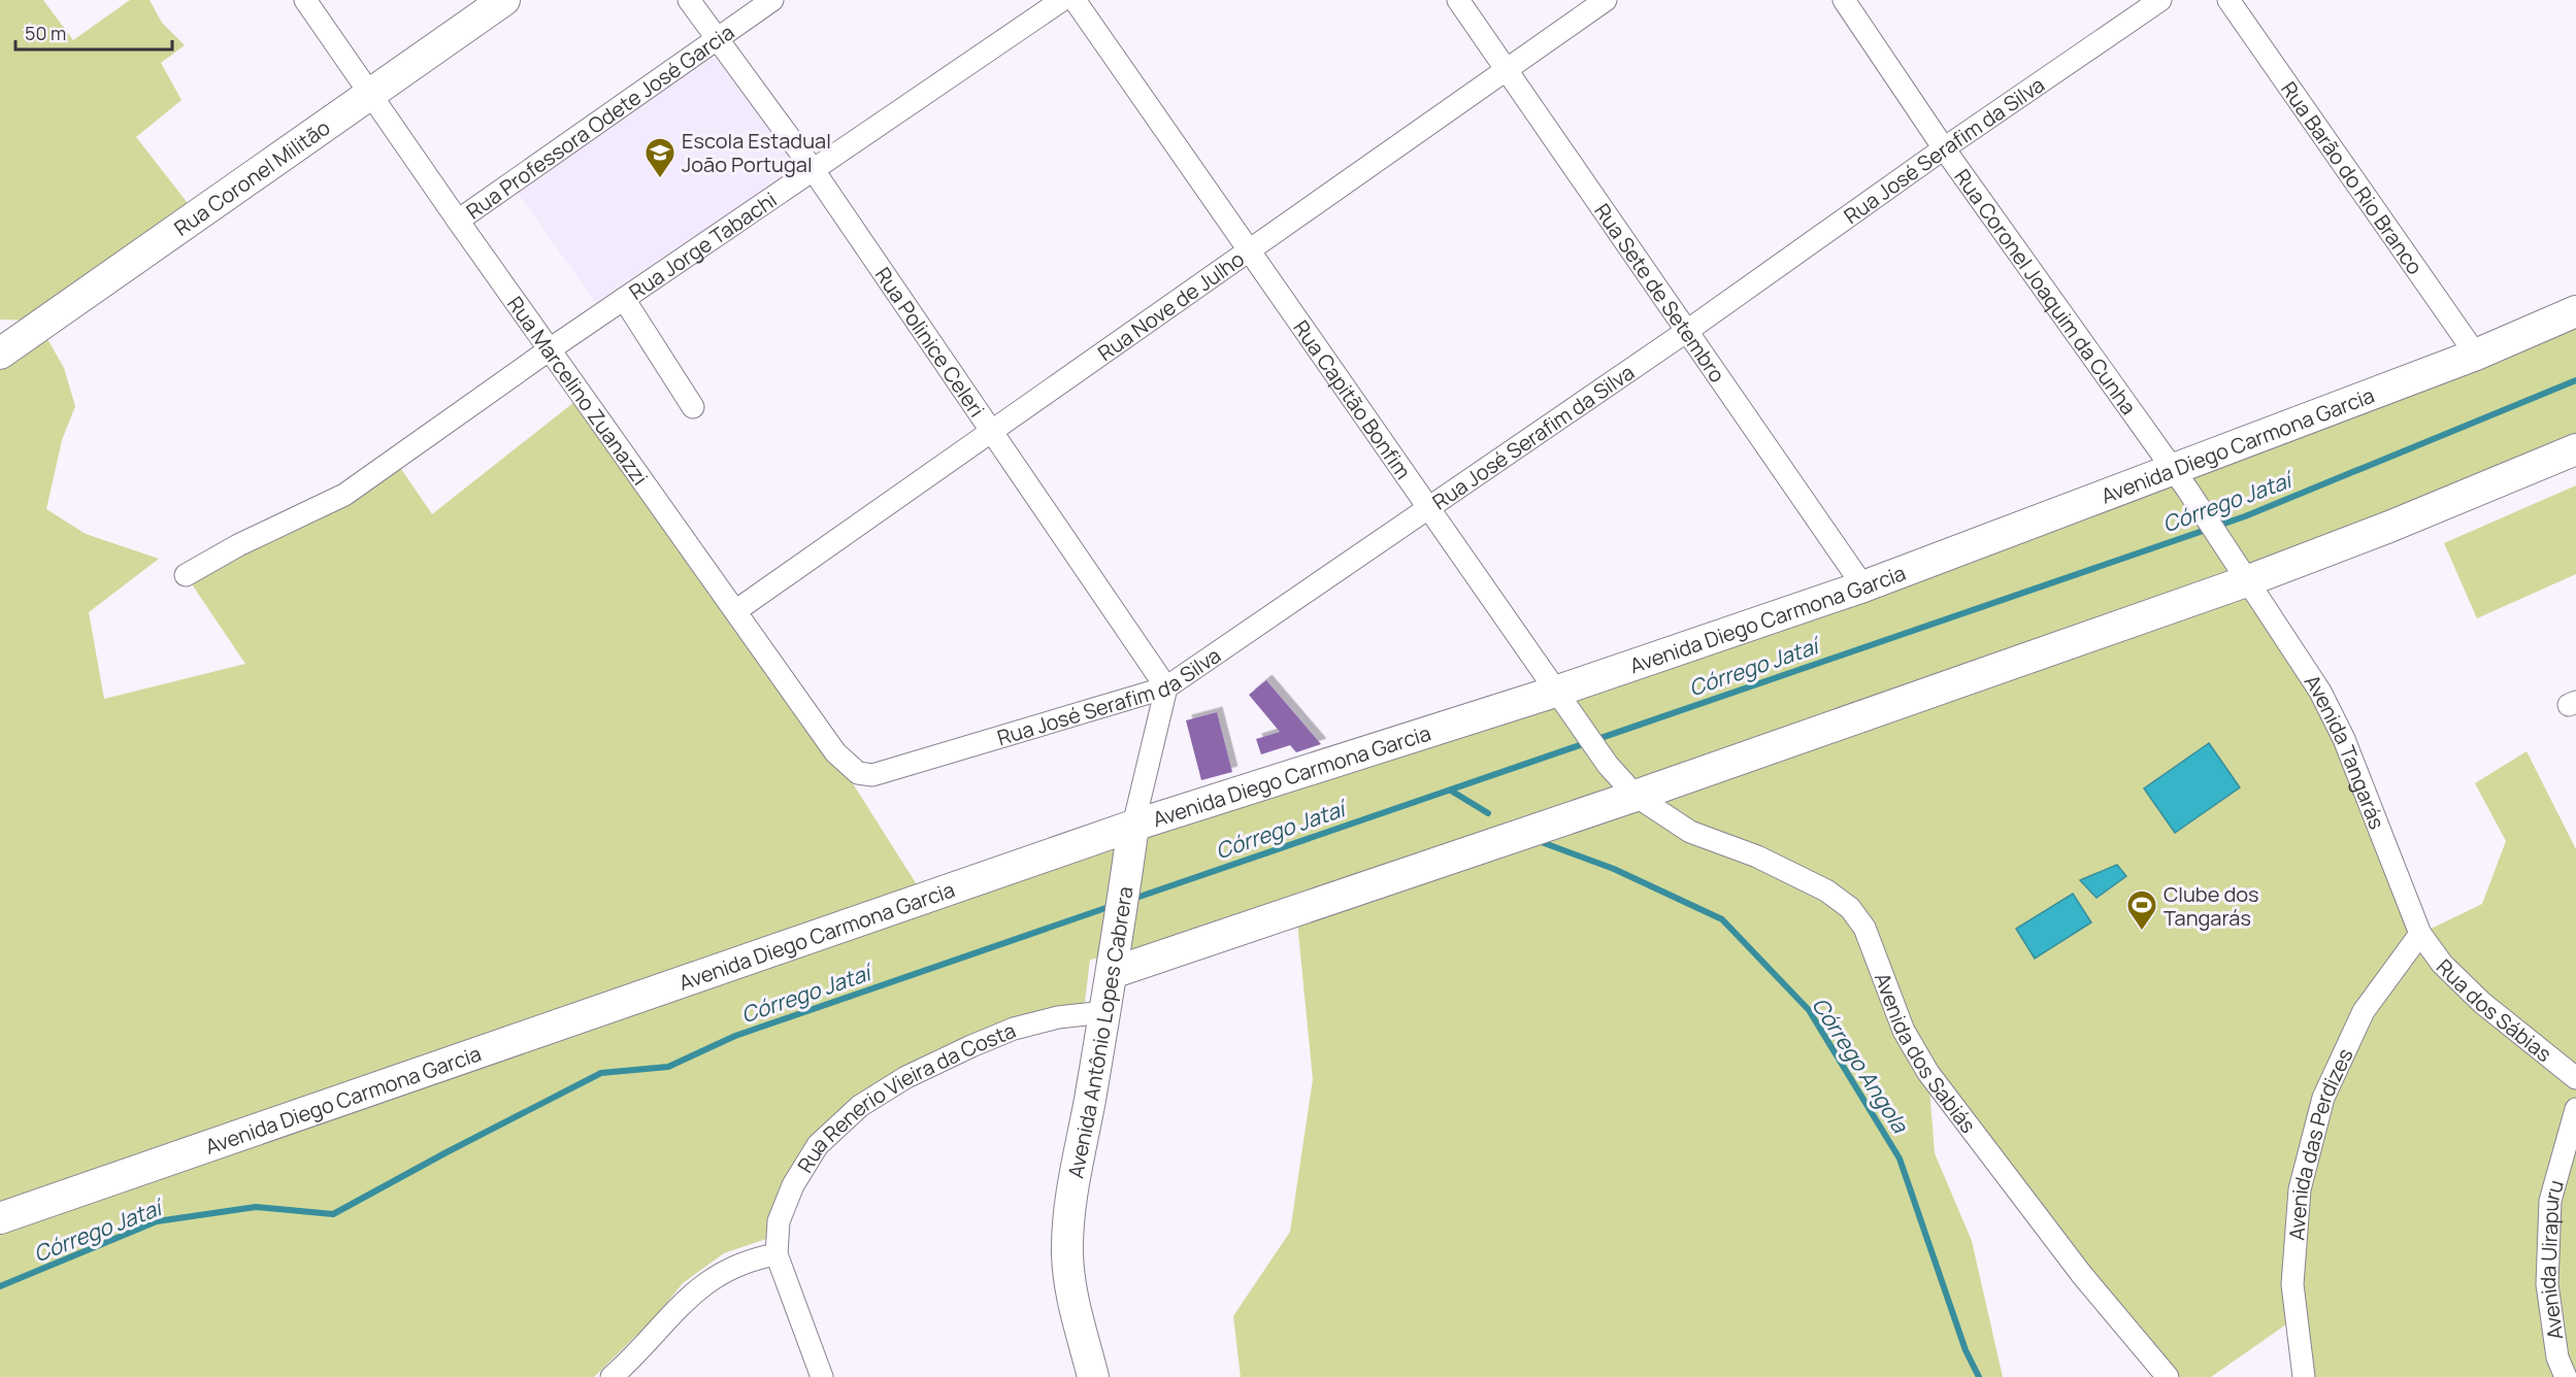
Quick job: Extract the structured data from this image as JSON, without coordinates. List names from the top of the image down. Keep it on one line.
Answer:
{"streets":{"main road":["Rua Coronel Militão","Avenida Diego Carmona Garcia","Avenida Antônio Lopes Cabrera"],"street":["Rua Professora Odete José Garcia","Rua José Serafim da Silva","Rua Barão do Rio Branco","Rua Jorge Tabachi","Rua Coronel Joaquim da Cunha","Rua Sete de Setembro","Rua Nove de Julho","Rua Polinice Celeri","Rua Marcelino Zuanazzi","Rua Capitão Bonfim","Avenida Tangarás","Rua dos Sábias","Avenida dos Sabiás","Rua Renerio Vieira da Costa","Avenida das Perdizes","Avenida Uirapuru"]},"crossings":[["Rua Professora Odete José Garcia","Rua Polinice Celeri"],["Rua Professora Odete José Garcia","Rua Marcelino Zuanazzi"],["Rua José Serafim da Silva","Rua Coronel Joaquim da Cunha"],["Rua José Serafim da Silva","Rua Sete de Setembro"],["Rua José Serafim da Silva","Rua Polinice Celeri"],["Rua José Serafim da Silva","Rua Marcelino Zuanazzi"],["Rua José Serafim da Silva","Rua Capitão Bonfim"],["Rua José Serafim da Silva","Avenida Antônio Lopes Cabrera"],["Rua Coronel Militão","Rua Marcelino Zuanazzi"],["Rua Barão do Rio Branco","Avenida Diego Carmona Garcia"],["Rua Jorge Tabachi","Rua Polinice Celeri"],["Rua Jorge Tabachi","Rua Marcelino Zuanazzi"],["Rua Coronel Joaquim da Cunha","Avenida Diego Carmona Garcia"],["Rua Coronel Joaquim da Cunha","Avenida Tangarás"],["Rua Sete de Setembro","Rua Nove de Julho"],["Rua Sete de Setembro","Avenida Diego Carmona Garcia"],["Rua Nove de Julho","Rua Polinice Celeri"],["Rua Nove de Julho","Rua Marcelino Zuanazzi"],["Rua Nove de Julho","Rua Capitão Bonfim"],["Rua Polinice Celeri","Avenida Antônio Lopes Cabrera"],["Rua Capitão Bonfim","Avenida Diego Carmona Garcia"],["Rua Capitão Bonfim","Avenida dos Sabiás"],["Avenida Diego Carmona Garcia","Avenida Antônio Lopes Cabrera"],["Avenida Tangarás","Rua dos Sábias"],["Avenida Tangarás","Avenida das Perdizes"],["Rua dos Sábias","Avenida das Perdizes"],["Avenida Antônio Lopes Cabrera","Rua Renerio Vieira da Costa"]],"water":["Córrego Jataí","Córrego Angola"],"places":{"school or university":["Escola Estadual João Portugal"],"sports":["Clube dos Tangarás"]},"scale_bar":"50 m"}
